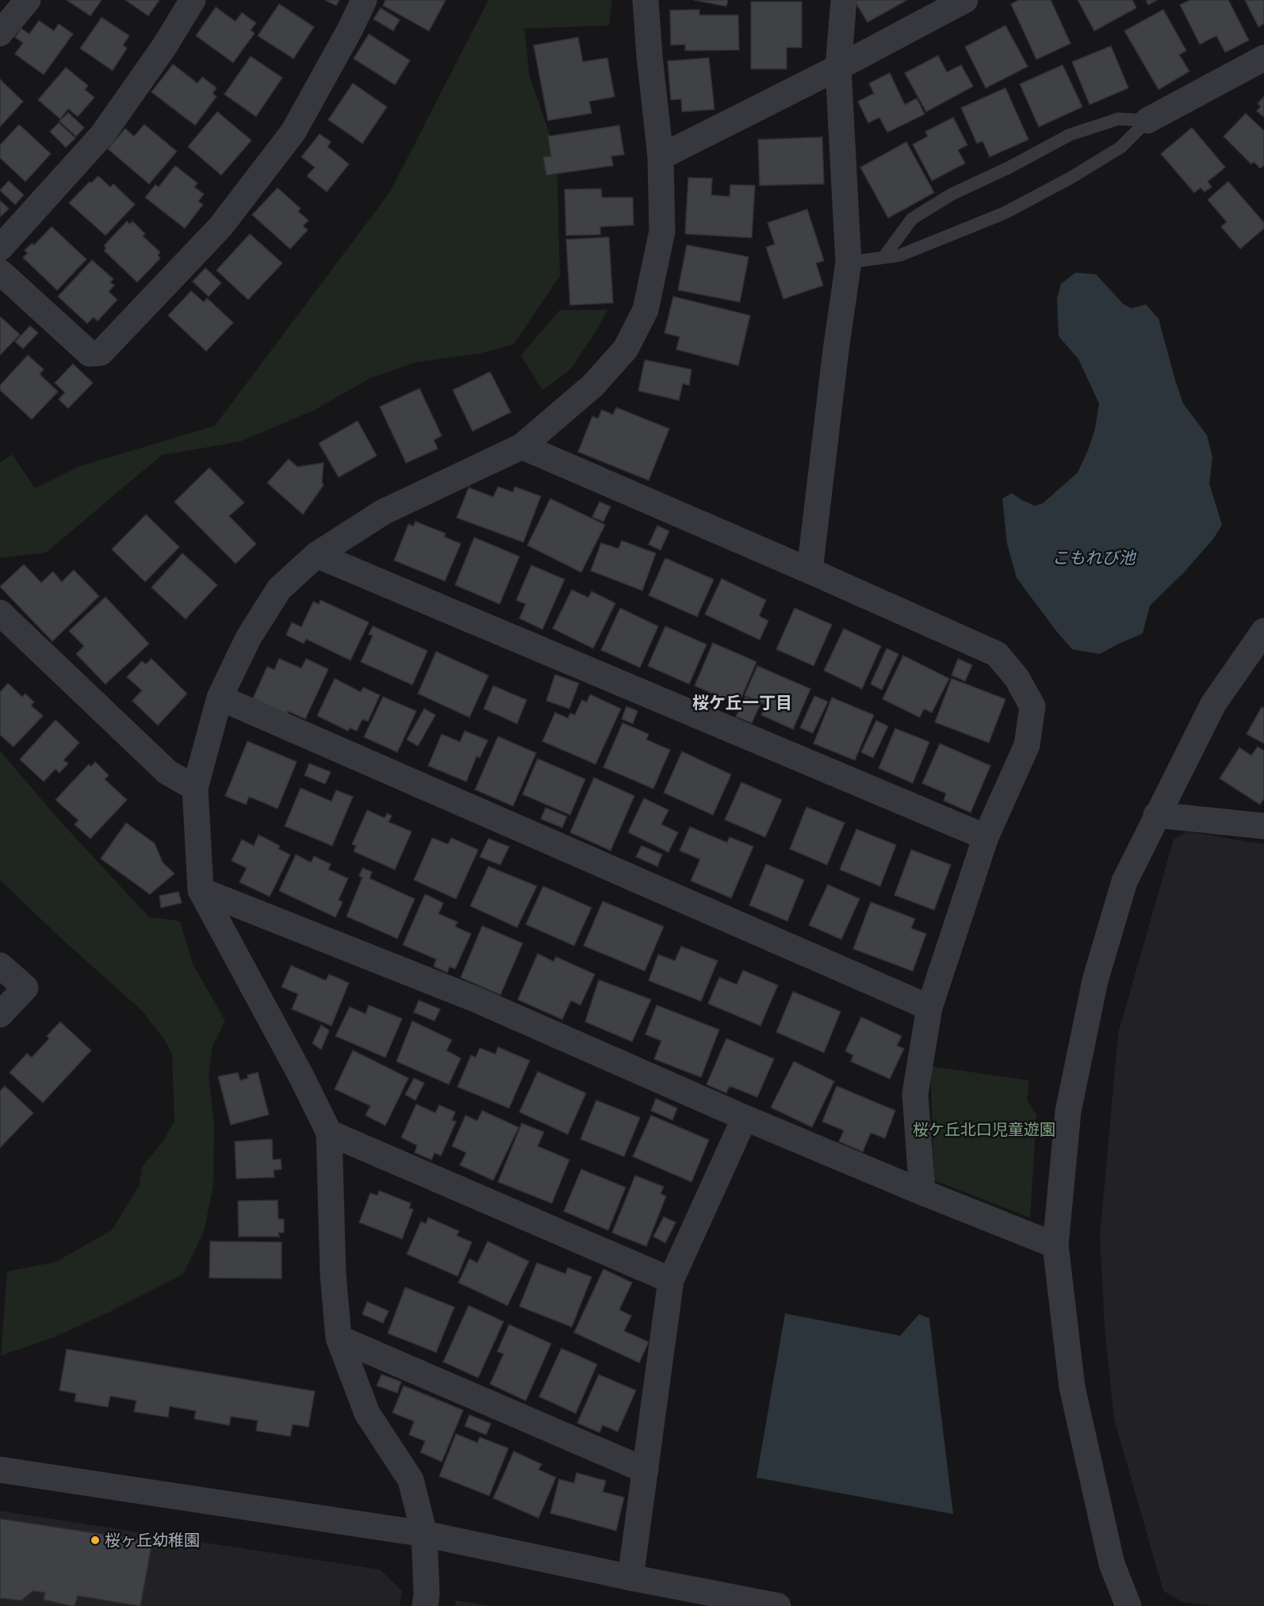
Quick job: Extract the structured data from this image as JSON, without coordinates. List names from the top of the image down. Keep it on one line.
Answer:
{"districts":["桜ケ丘一丁目"],"water":["こもれび池"],"parks":["桜ケ丘北口児童遊園"],"places":["桜ヶ丘幼稚園"]}
